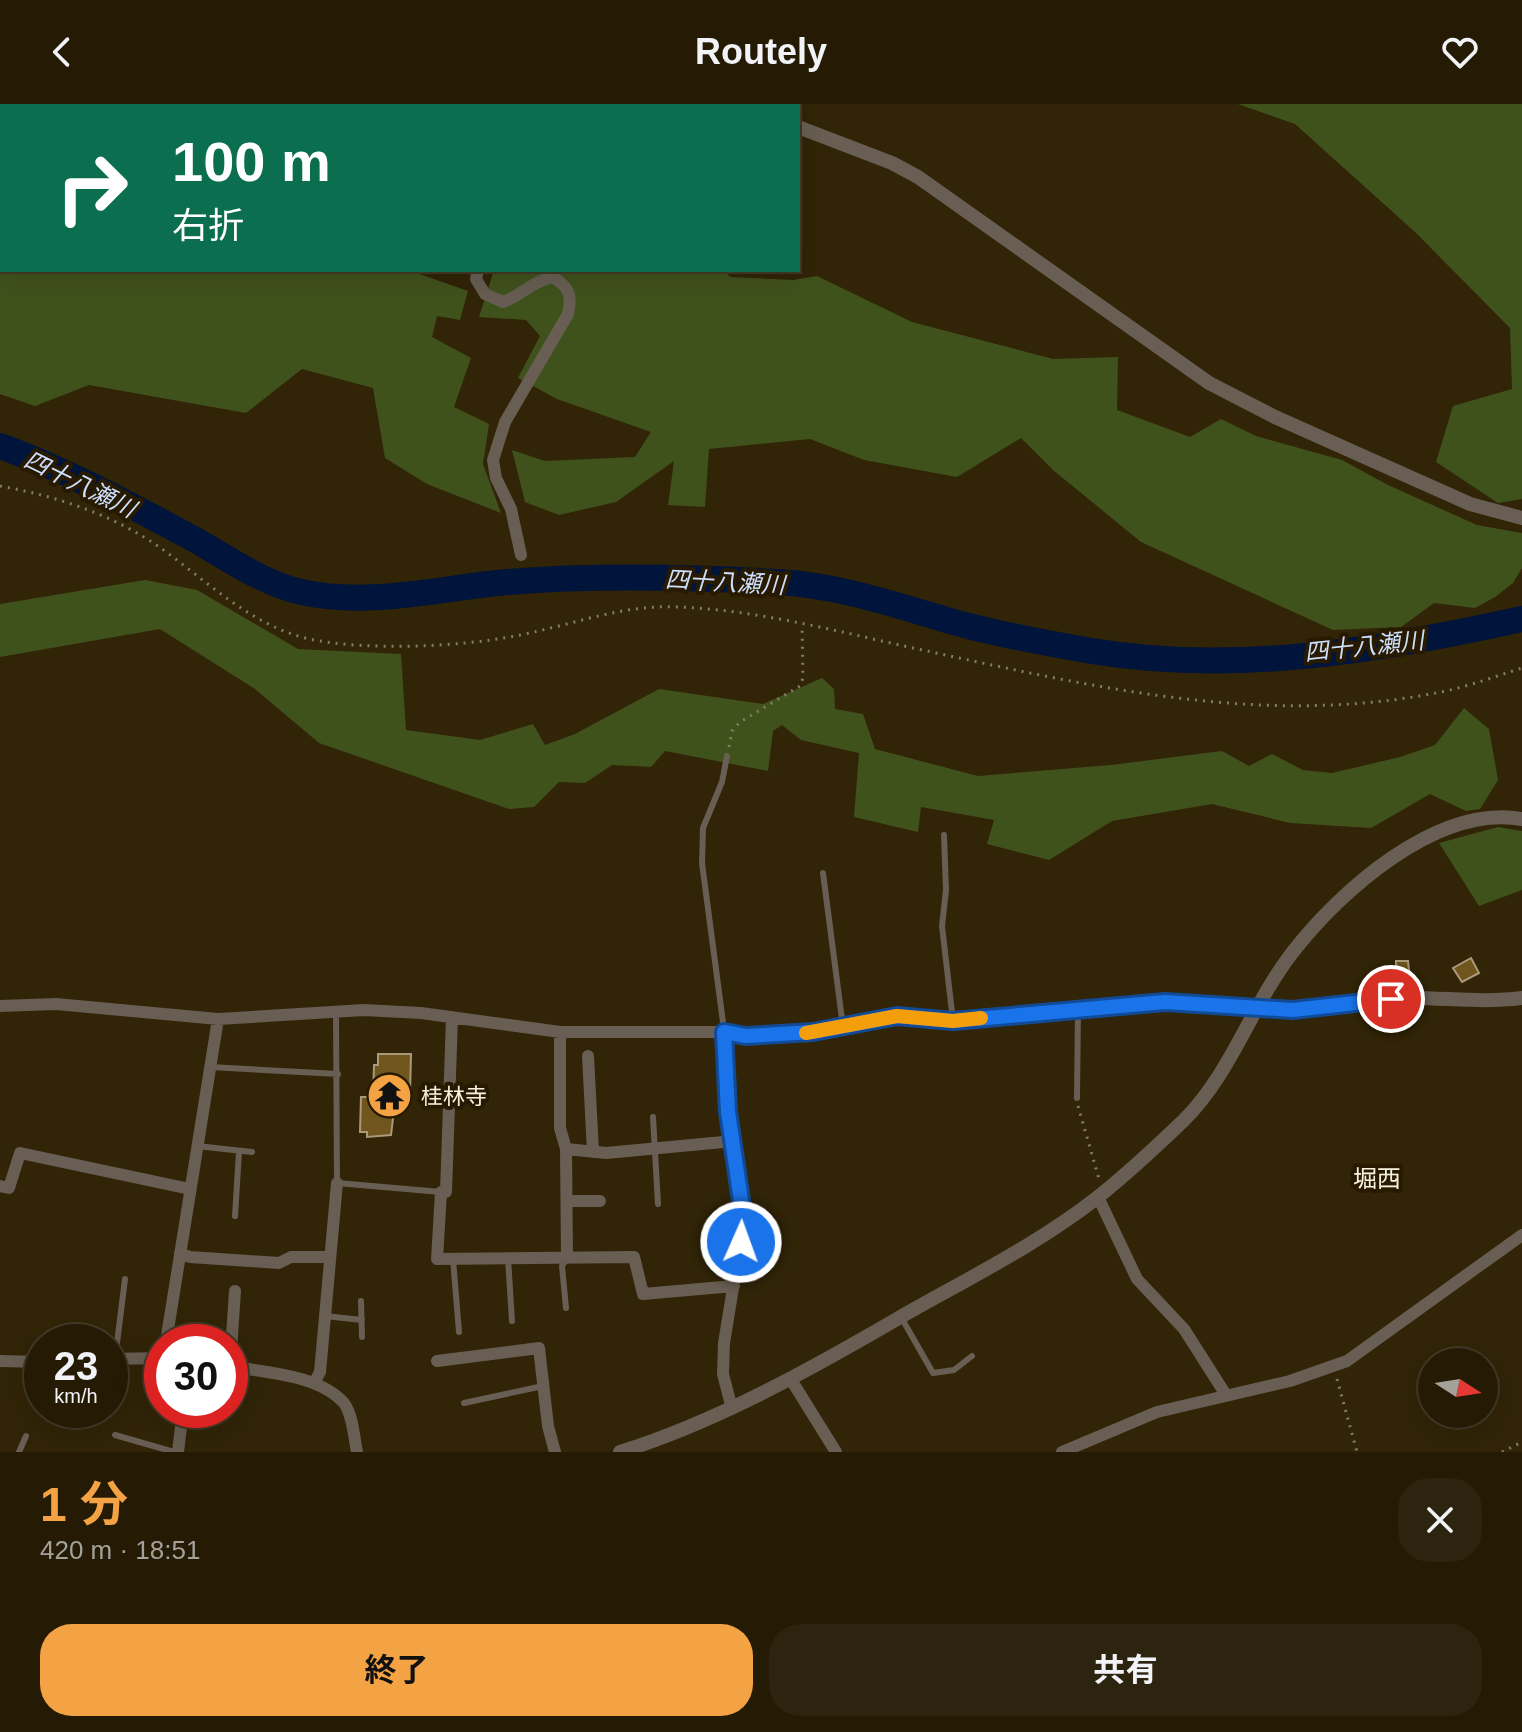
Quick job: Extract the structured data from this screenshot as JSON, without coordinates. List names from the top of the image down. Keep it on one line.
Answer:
{"districts":["堀西"],"water":["四十八瀬川"],"places":{"temple":["桂林寺"]},"north":"right","page":{"header":"Routely","turn":["100 m","右折"],"speed":"23 km/h","limit":"30","heading":["1 分","420 m · 18:51"],"buttons":["終了","共有"]}}
